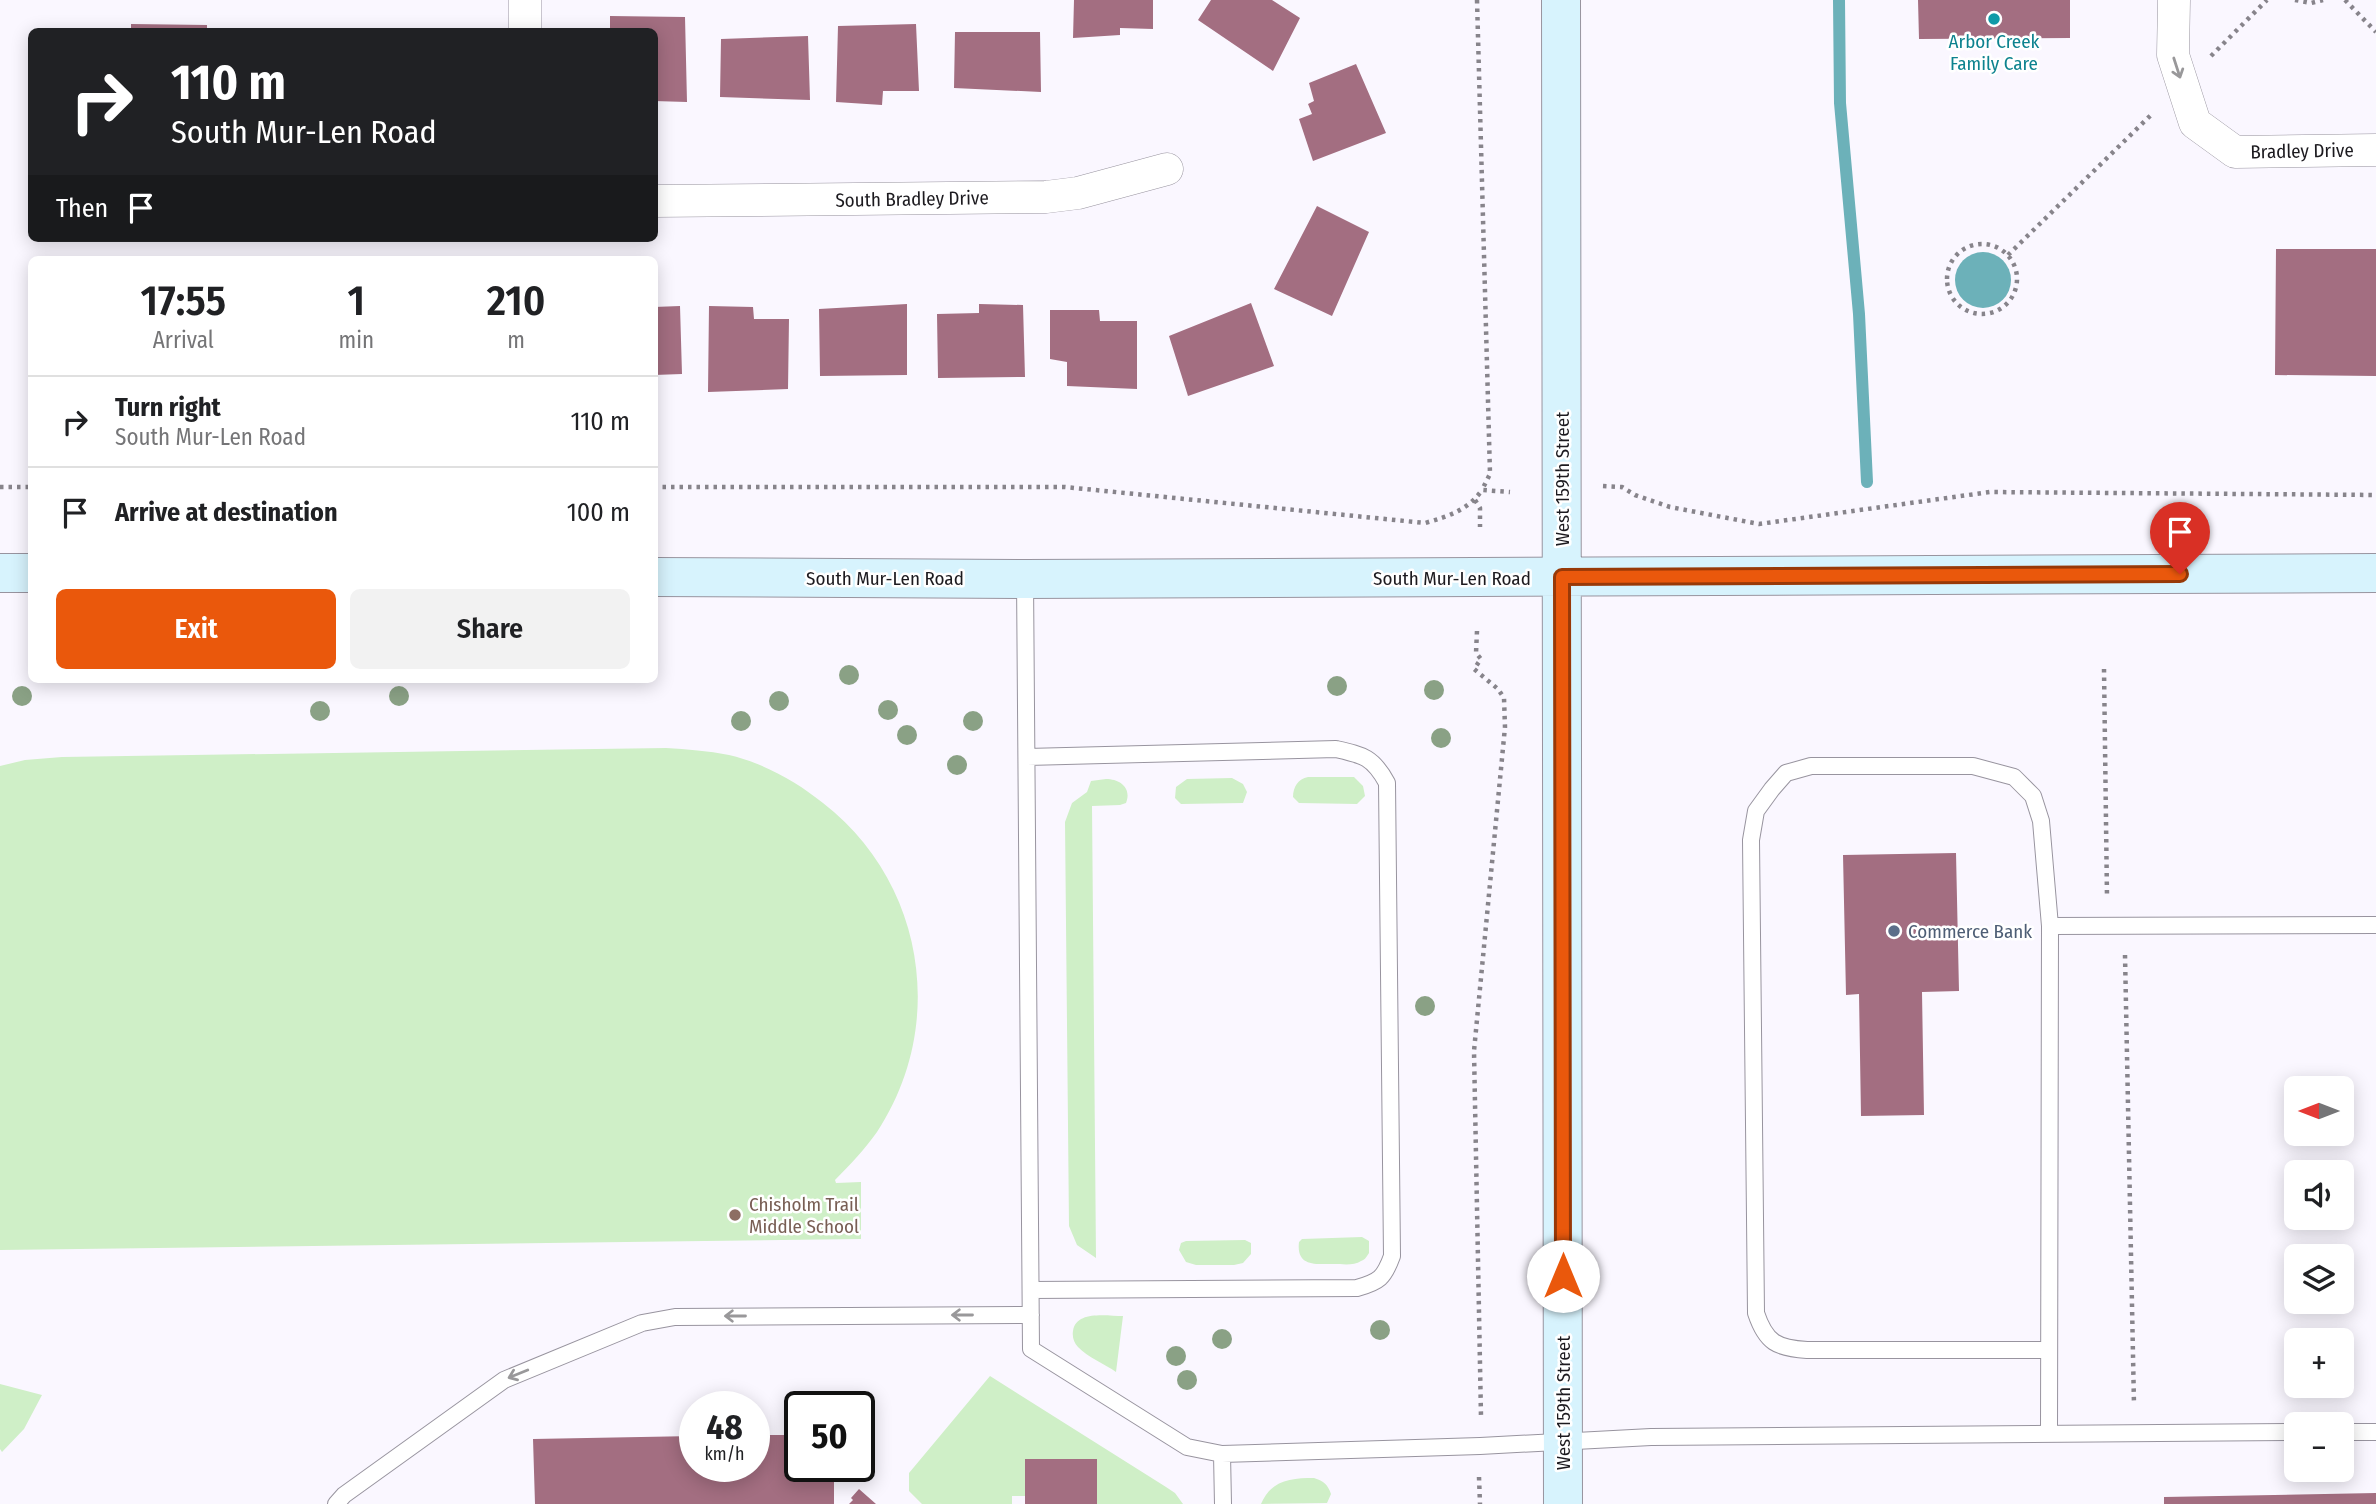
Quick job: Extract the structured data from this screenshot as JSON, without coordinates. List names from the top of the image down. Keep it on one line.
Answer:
{"streets":{"main road":["West 159th Street","South Mur-Len Road"],"street":["Bradley Drive","South Bradley Drive"]},"crossings":[["West 159th Street","South Mur-Len Road"]],"places":["Arbor Creek Family Care","Commerce Bank","Chisholm Trail Middle School"],"north":"left","page":{"turn":["110 m","South Mur-Len Road"],"then":"Then","eta":["17:55","Arrival","1","min","210","m"],"list":[{"name":"Turn right","note":"South Mur-Len Road","value":"110 m"},{"name":"Arrive at destination","value":"100 m"}],"buttons":["Exit","Share"],"map_buttons":["+","−"],"speed":"48 km/h","limit":"50"}}
